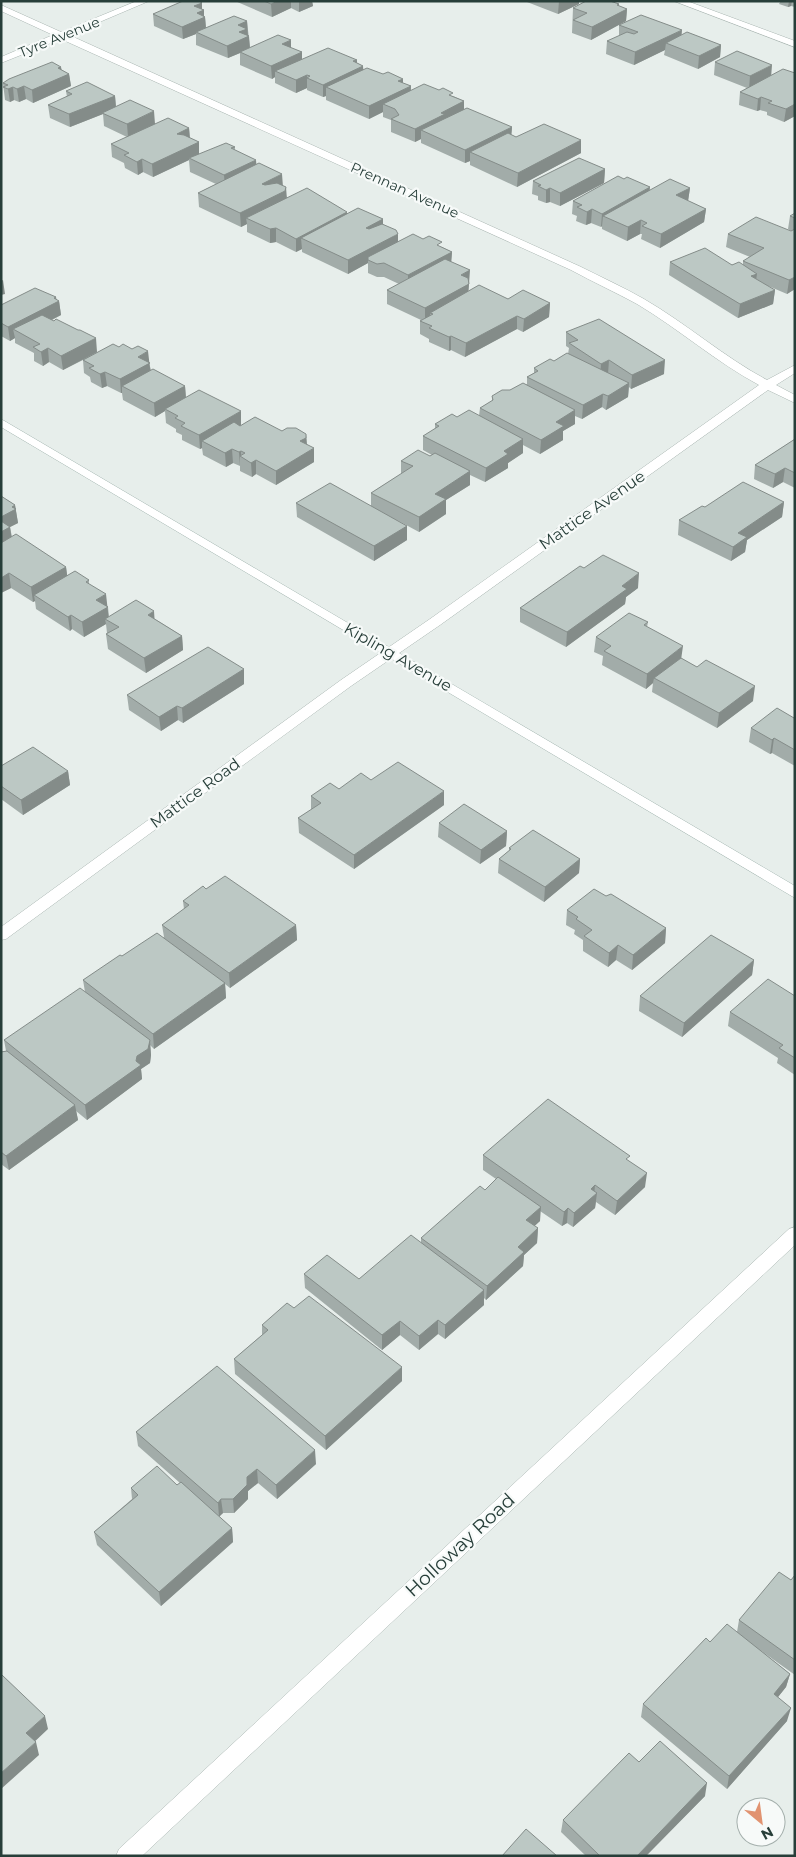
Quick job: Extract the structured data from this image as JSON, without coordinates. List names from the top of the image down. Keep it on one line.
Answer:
{"streets":{"street":["Tyre Avenue","Prennan Avenue","Mattice Avenue","Kipling Avenue","Mattice Road","Holloway Road"]},"crossings":[["Tyre Avenue","Prennan Avenue"],["Prennan Avenue","Mattice Avenue"],["Mattice Avenue","Kipling Avenue"],["Mattice Avenue","Mattice Road"],["Kipling Avenue","Mattice Road"]],"north":"bottom right"}
